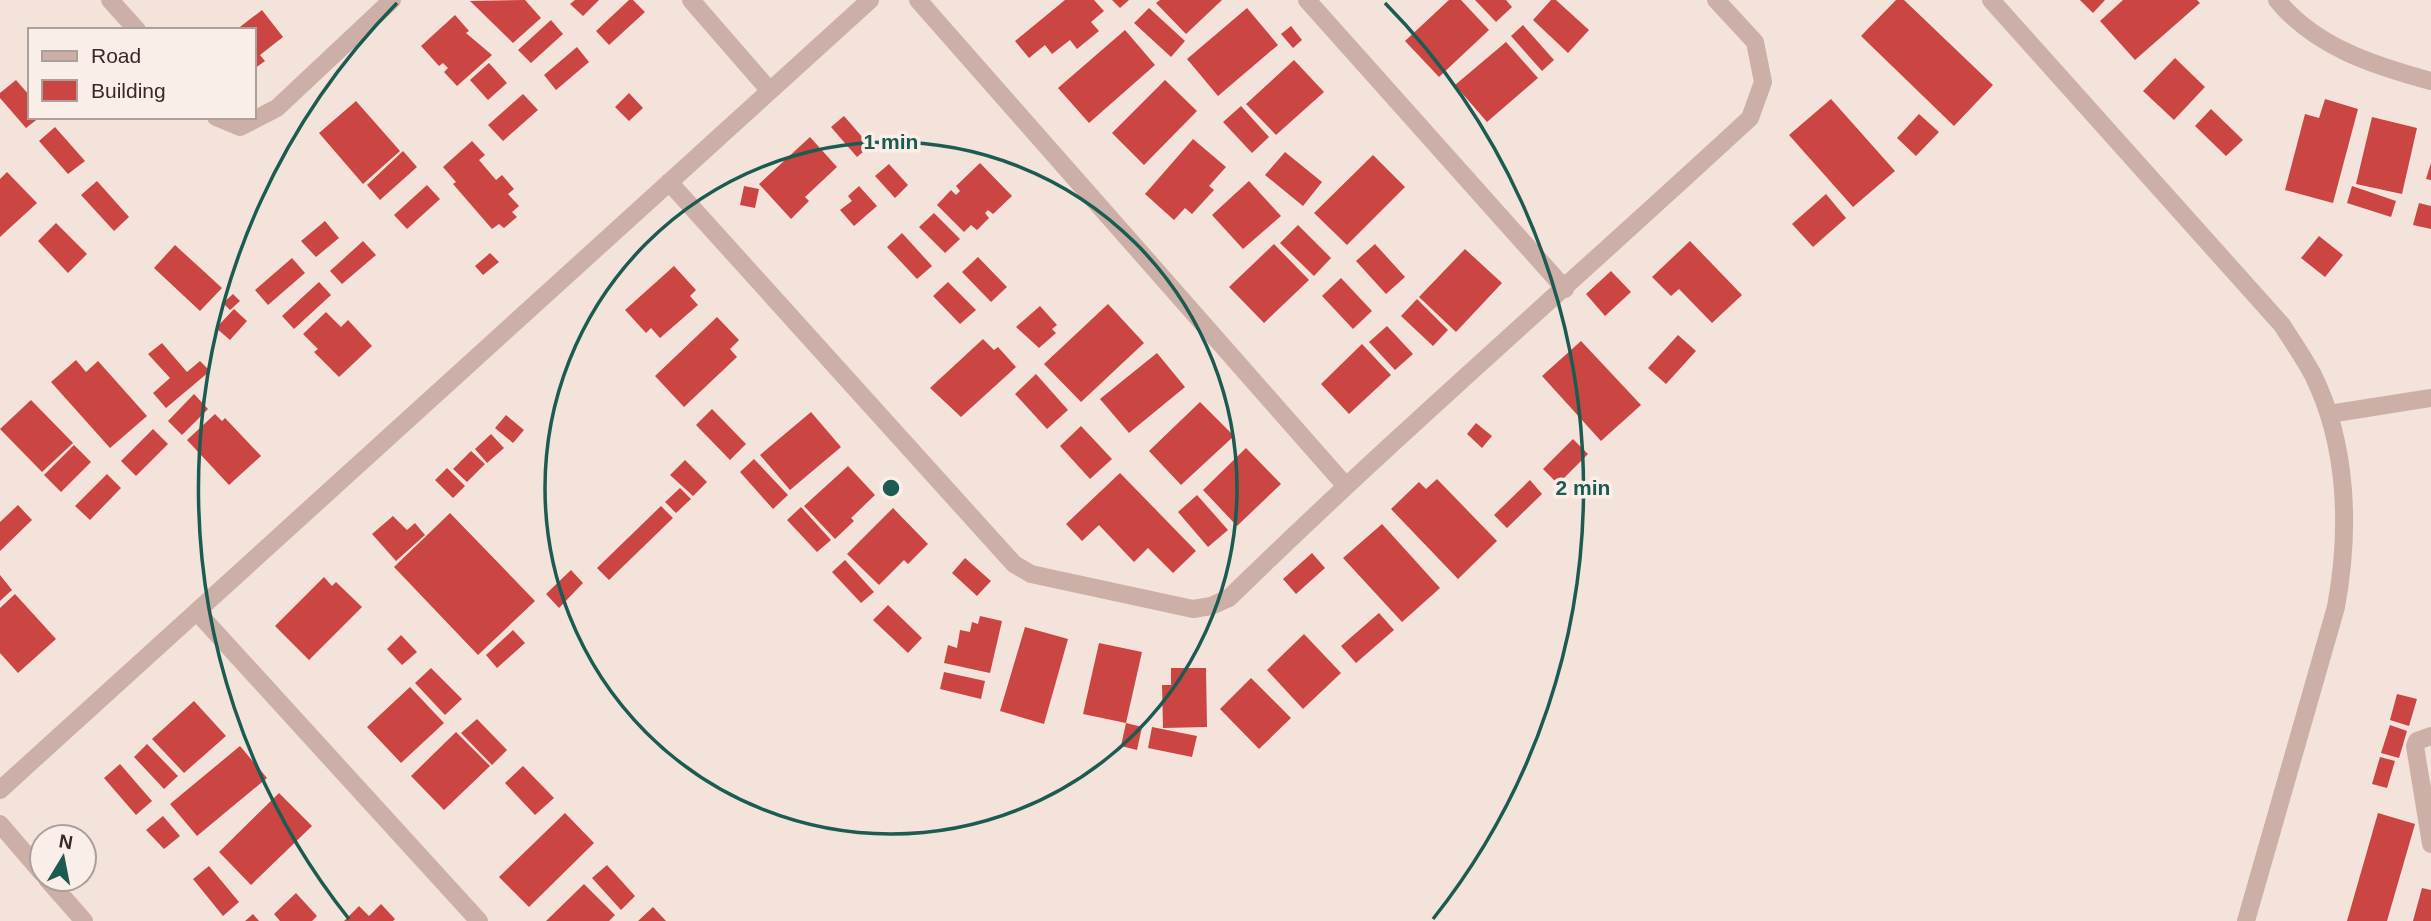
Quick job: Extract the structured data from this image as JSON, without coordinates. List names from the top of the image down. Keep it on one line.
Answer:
{"legend":["Road","Building"],"north":"top","rings":["1 min","2 min"]}
